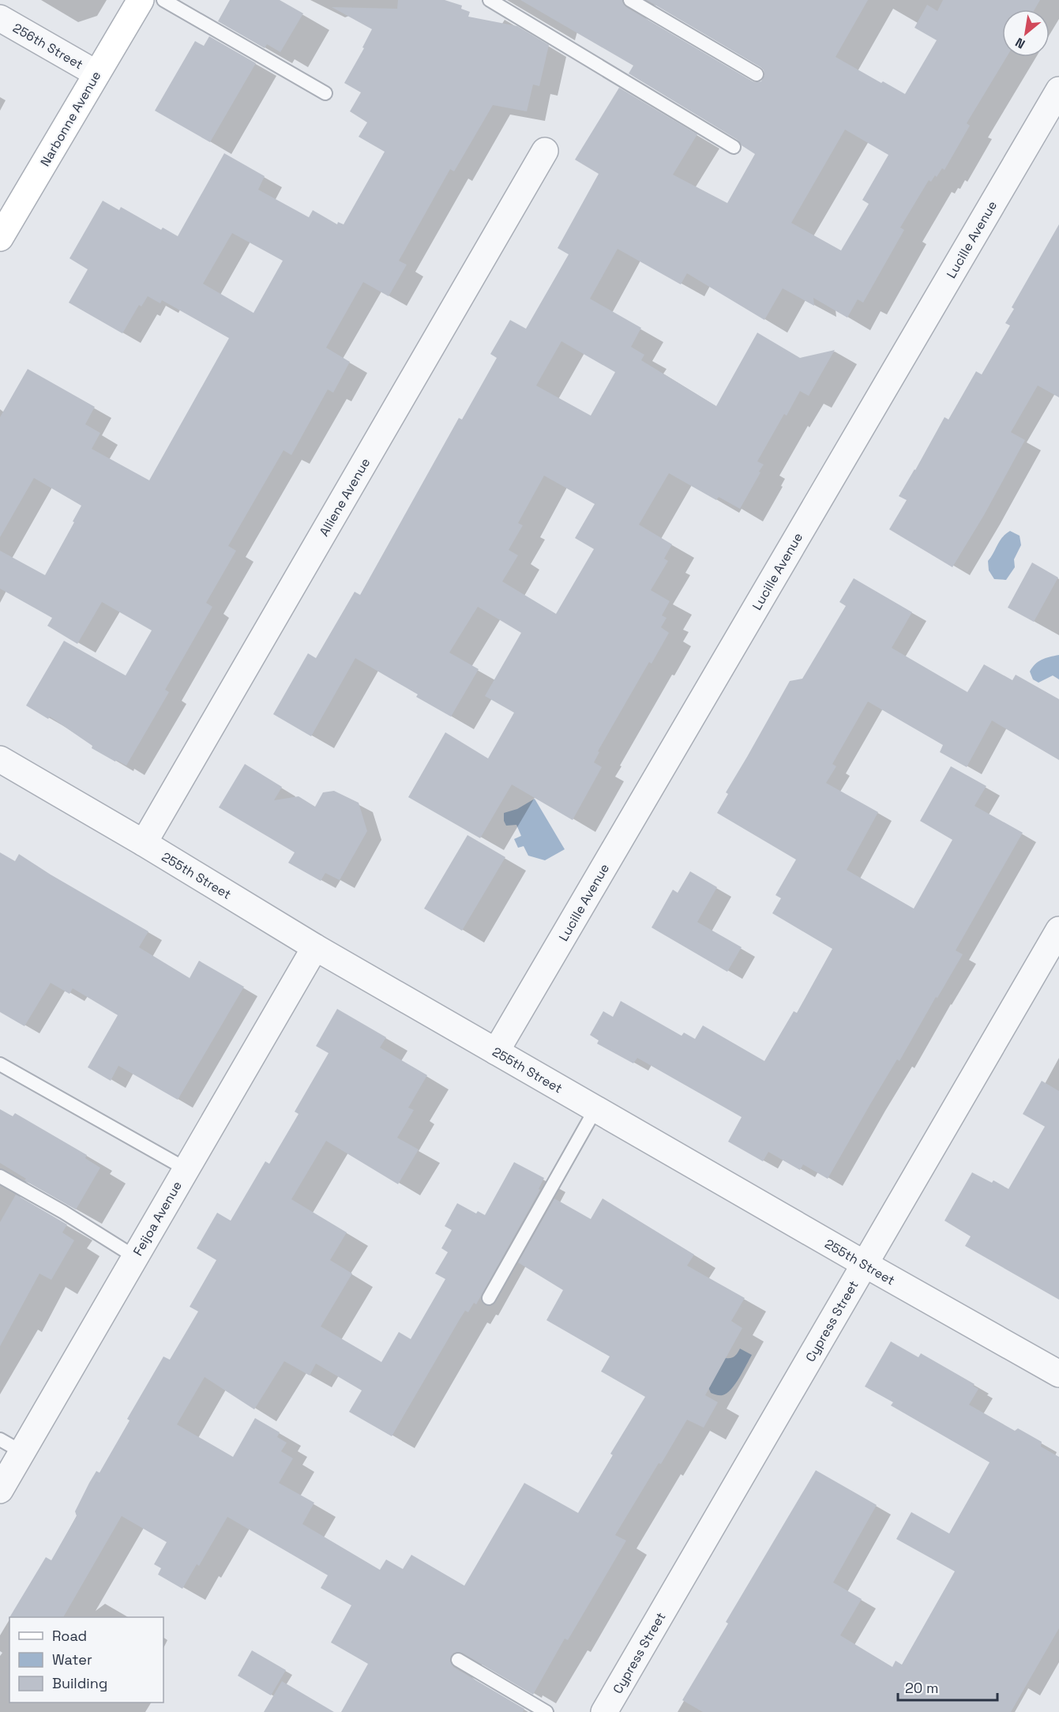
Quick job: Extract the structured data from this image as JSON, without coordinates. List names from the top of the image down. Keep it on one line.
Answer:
{"streets":{"main road":["Narbonne Avenue"],"street":["256th Street","Lucille Avenue","Alliene Avenue","255th Street","Feijoa Avenue","Cypress Street"]},"crossings":[["256th Street","Narbonne Avenue"],["Lucille Avenue","255th Street"],["Alliene Avenue","255th Street"],["255th Street","Feijoa Avenue"],["255th Street","Cypress Street"]],"legend":["Road","Water","Building"],"scale_bar":"20 m","north":"bottom left"}
